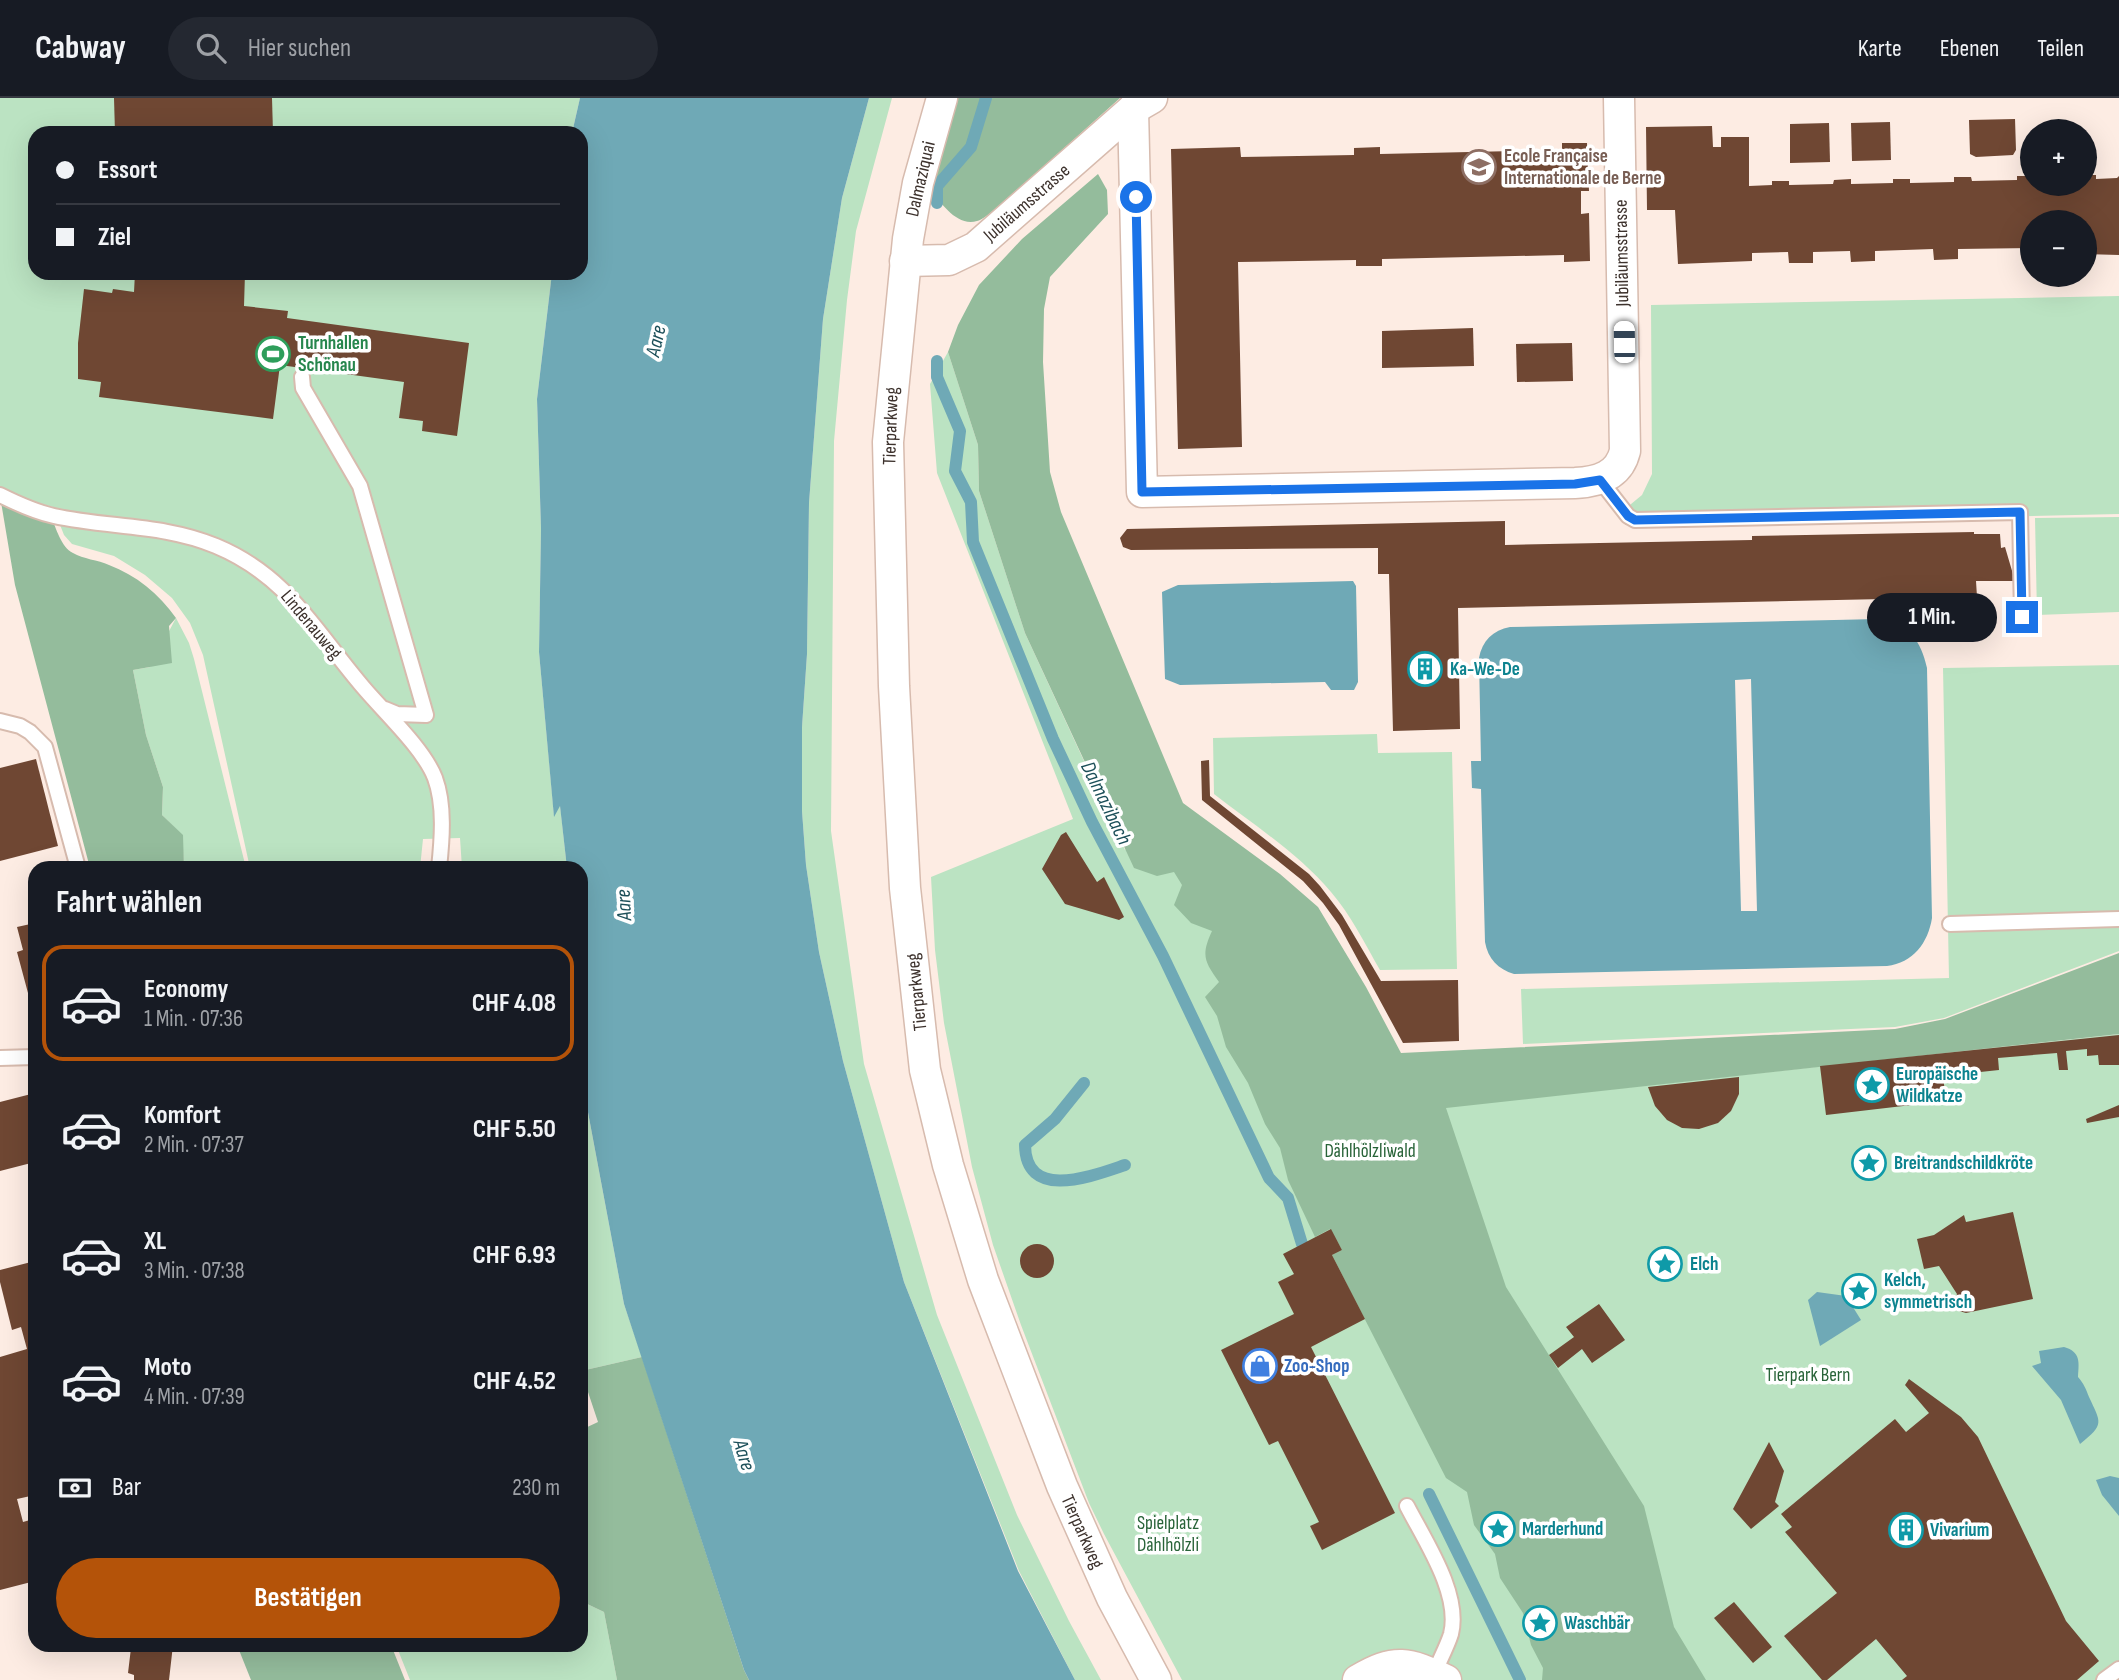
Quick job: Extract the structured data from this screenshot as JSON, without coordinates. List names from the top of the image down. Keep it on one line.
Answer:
{"streets":{"street":["Dalmaziquai","Jubiläumsstrasse","Tierparkweg"],"lane":["Lindenauweg"]},"crossings":[["Dalmaziquai","Jubiläumsstrasse"],["Dalmaziquai","Tierparkweg"],["Jubiläumsstrasse","Tierparkweg"]],"water":["Aare","Dalmazibach"],"parks":["Dählhölzliwald","Tierpark Bern","Spielplatz Dählhölzli"],"places":{"school or university":["Ecole Française Internationale de Berne"],"sports":["Turnhallen Schönau"],"building":["Ka-We-De","Vivarium"],"place":["Europäische Wildkatze","Breitrandschildkröte","Elch","Kelch, symmetrisch","Marderhund","Waschbär"],"shop":["Zoo-Shop"]},"page":{"header":"Cabway","search":"Hier suchen","nav":["Karte","Ebenen","Teilen"],"map_buttons":["+","−"],"banner":["Essort","Ziel"],"bubble":"1 Min.","heading":"Fahrt wählen","list":[{"name":"Economy","note":"1 Min. · 07:36","value":"CHF 4.08"},{"name":"Komfort","note":"2 Min. · 07:37","value":"CHF 5.50"},{"name":"XL","note":"3 Min. · 07:38","value":"CHF 6.93"},{"name":"Moto","note":"4 Min. · 07:39","value":"CHF 4.52"}],"pay":["Bar","230 m"],"buttons":"Bestätigen"}}
